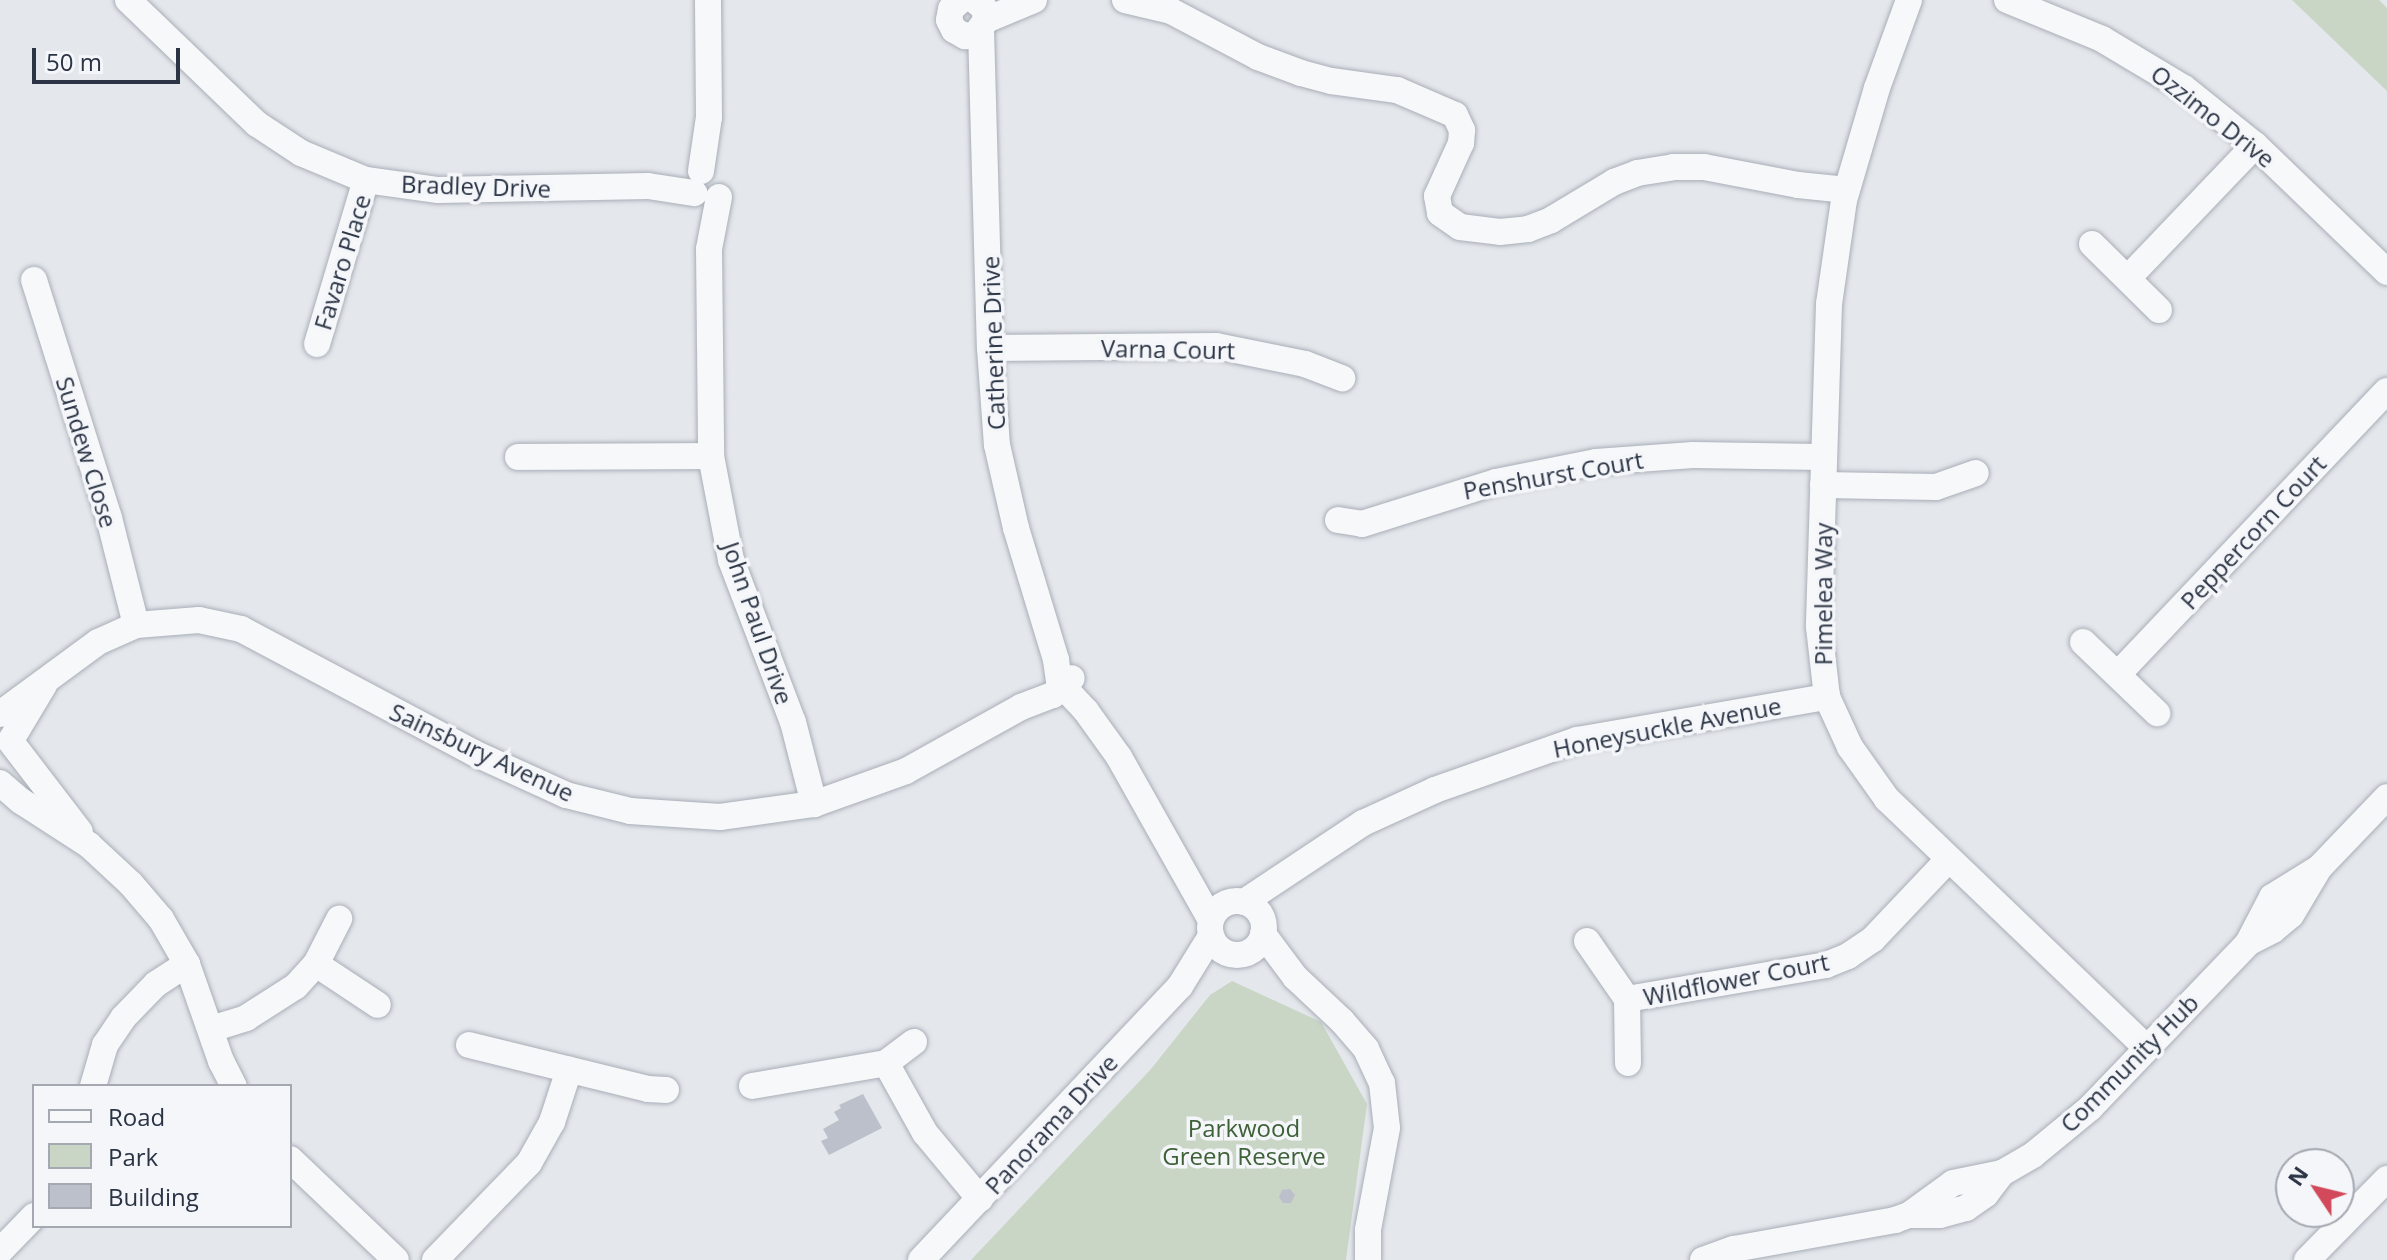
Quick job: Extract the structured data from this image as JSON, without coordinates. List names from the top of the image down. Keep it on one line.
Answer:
{"streets":{"street":["Ozzimo Drive","Bradley Drive","Favaro Place","Catherine Drive","Varna Court","Sundew Close","Penshurst Court","Peppercorn Court","Pimelea Way","John Paul Drive","Honeysuckle Avenue","Sainsbury Avenue","Wildflower Court","Community Hub","Panorama Drive"]},"crossings":[["Bradley Drive","Favaro Place"],["Bradley Drive","John Paul Drive"],["Catherine Drive","Varna Court"],["Catherine Drive","Sainsbury Avenue"],["Sundew Close","Sainsbury Avenue"],["Penshurst Court","Pimelea Way"],["Pimelea Way","Honeysuckle Avenue"],["Pimelea Way","Wildflower Court"],["Pimelea Way","Community Hub"],["John Paul Drive","Sainsbury Avenue"]],"parks":["Parkwood Green Reserve"],"legend":["Road","Park","Building"],"scale_bar":"50 m","north":"top left"}
